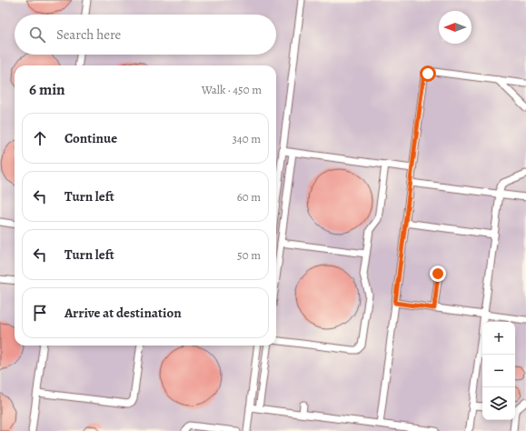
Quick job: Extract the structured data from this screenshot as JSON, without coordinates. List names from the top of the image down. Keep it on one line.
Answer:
{"north":"left","page":{"search":"Search here","heading":["6 min","Walk · 450 m"],"list":[["Continue","340 m"],["Turn left","60 m"],["Turn left","50 m"],"Arrive at destination"],"map_buttons":["+","−"]}}
